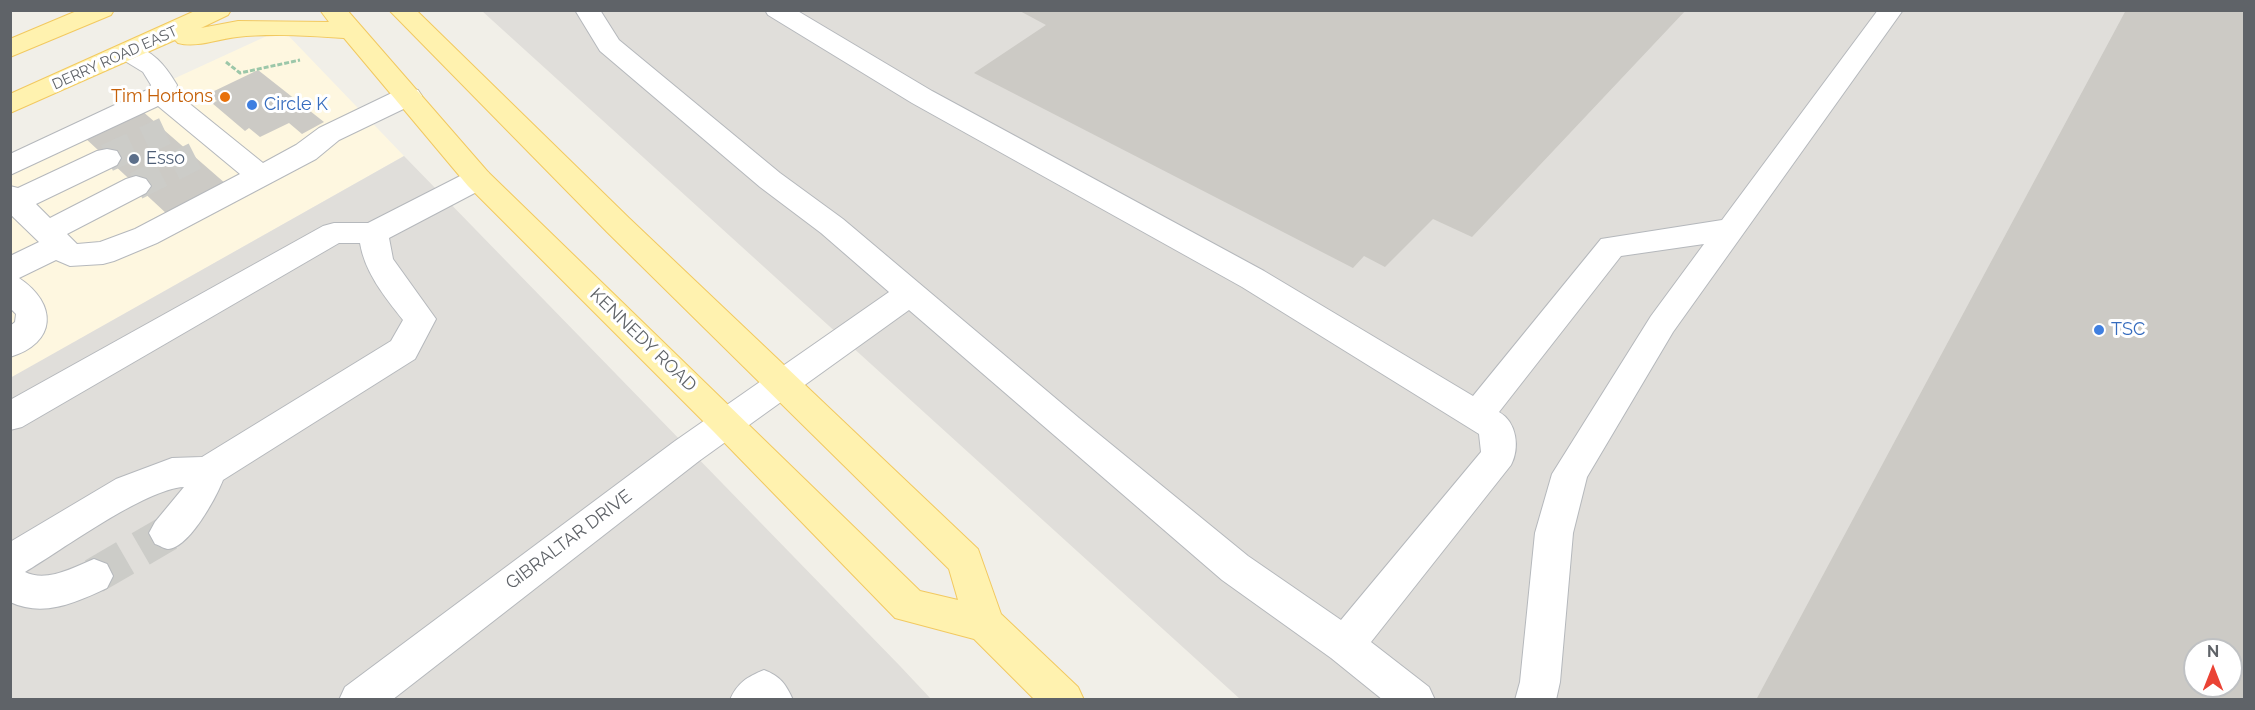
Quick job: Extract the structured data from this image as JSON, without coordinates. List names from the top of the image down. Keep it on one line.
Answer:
{"streets":{"main road":["DERRY ROAD EAST","KENNEDY ROAD"],"street":["GIBRALTAR DRIVE"]},"crossings":[["KENNEDY ROAD","GIBRALTAR DRIVE"]],"places":["Tim Hortons","Circle K","Esso","TSC"],"north":"top"}
